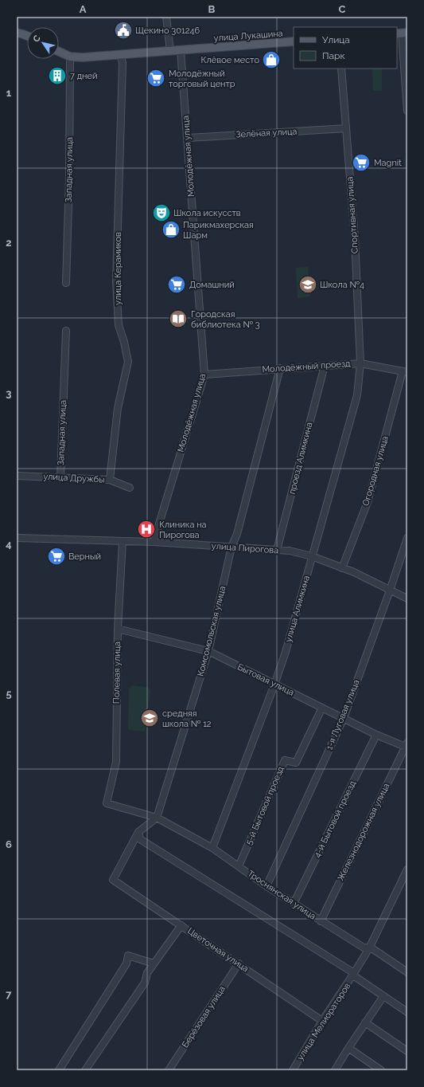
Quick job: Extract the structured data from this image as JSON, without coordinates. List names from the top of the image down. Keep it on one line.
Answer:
{"streets":{"main road":["улица Лукашина"],"street":["Зелёная улица","Молодёжная улица","Западная улица","Спортивная улица","улица Керамиков","Молодёжный проезд","проезд Алимкина","Огородная улица","улица Дружбы","улица Пирогова","улица Алимкина","Комсомольская улица","Полевая улица","Бытовая улица","1-я Луговая улица","5-й Бытовой проезд","4-й Бытовой проезд","Железнодорожная улица","Троснянская улица","Цветочная улица","Берёзовая улица","улица Мелиораторов"]},"crossings":[["улица Лукашина","Молодёжная улица"],["улица Лукашина","Западная улица"],["улица Лукашина","улица Керамиков"],["Зелёная улица","Молодёжная улица"],["Зелёная улица","Спортивная улица"],["Молодёжная улица","Молодёжный проезд"],["Молодёжная улица","улица Пирогова"],["Западная улица","улица Дружбы"],["Спортивная улица","Молодёжный проезд"],["Спортивная улица","улица Алимкина"],["улица Керамиков","улица Дружбы"],["Молодёжный проезд","проезд Алимкина"],["Молодёжный проезд","Огородная улица"],["Молодёжный проезд","улица Алимкина"],["Молодёжный проезд","Комсомольская улица"],["проезд Алимкина","улица Пирогова"],["Огородная улица","улица Пирогова"],["улица Пирогова","улица Алимкина"],["улица Пирогова","Комсомольская улица"],["улица Пирогова","Полевая улица"],["улица Пирогова","1-я Луговая улица"],["улица Алимкина","Бытовая улица"],["улица Алимкина","Троснянская улица"],["Комсомольская улица","Бытовая улица"],["Комсомольская улица","Троснянская улица"],["Полевая улица","Бытовая улица"],["Полевая улица","Троснянская улица"],["Бытовая улица","1-я Луговая улица"],["Бытовая улица","5-й Бытовой проезд"],["Бытовая улица","4-й Бытовой проезд"],["Бытовая улица","Железнодорожная улица"],["1-я Луговая улица","Троснянская улица"],["5-й Бытовой проезд","Троснянская улица"],["4-й Бытовой проезд","Троснянская улица"],["Железнодорожная улица","Троснянская улица"],["Троснянская улица","улица Мелиораторов"],["Цветочная улица","Берёзовая улица"],["Цветочная улица","улица Мелиораторов"]],"places":{"public building":["Щекино 301246"],"shop":["Клёвое место","Парикмахерская Шарм"],"building":["7 дней"],"supermarket":["Молодёжный торговый центр","Magnit","Домашний","Верный"],"theatre":["Школа искусств"],"school or university":["Школа №4","средняя школа № 12"],"library":["Городская библиотека № 3"],"hospital":["Клиника на Пирогова"]},"legend":["Улица","Парк"],"north":"top left","grid":{"columns":["A","B","C"],"rows":["1","2","3","4","5","6","7"]}}
